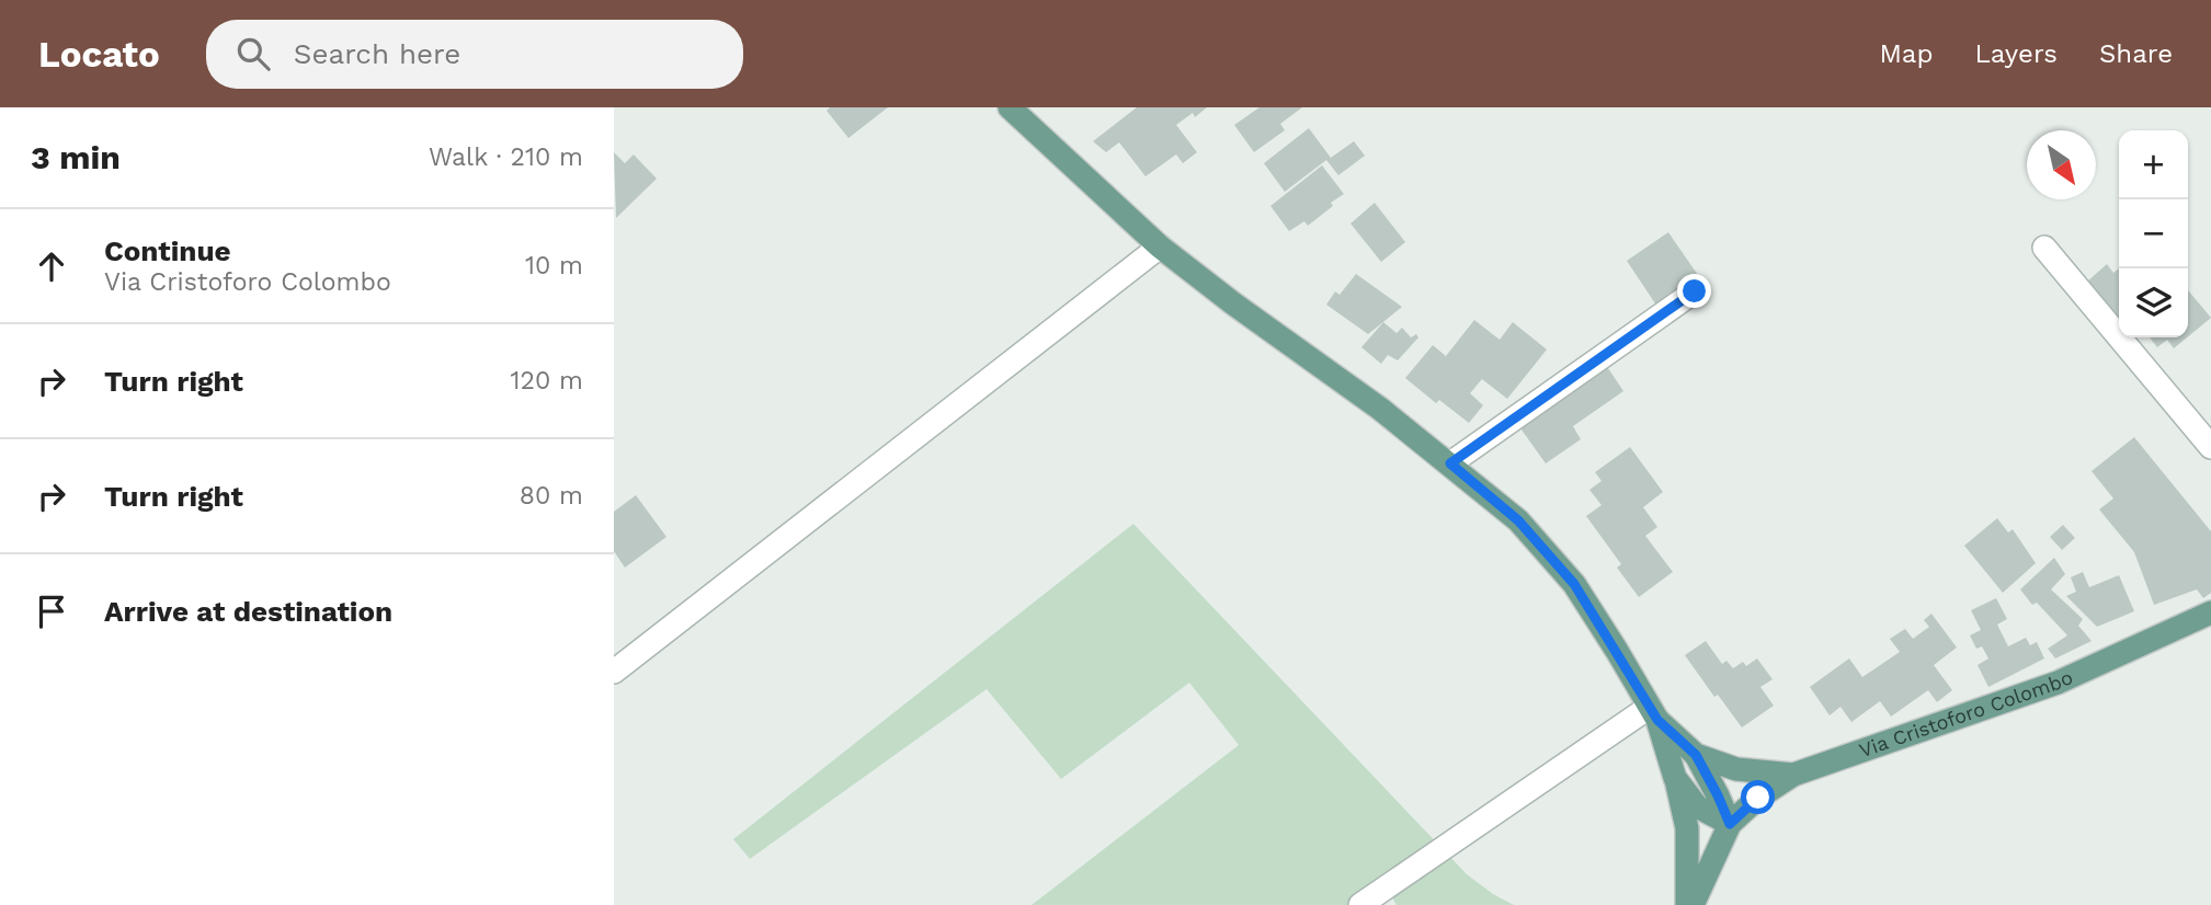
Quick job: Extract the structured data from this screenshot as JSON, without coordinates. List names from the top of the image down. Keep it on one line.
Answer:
{"streets":{"main road":["Via Cristoforo Colombo"]},"north":"bottom right","page":{"header":"Locato","search":"Search here","nav":["Map","Layers","Share"],"heading":["3 min","Walk · 210 m"],"map_buttons":["+","−"],"list":[["Continue","Via Cristoforo Colombo","10 m"],["Turn right","120 m"],["Turn right","80 m"],"Arrive at destination"]}}
